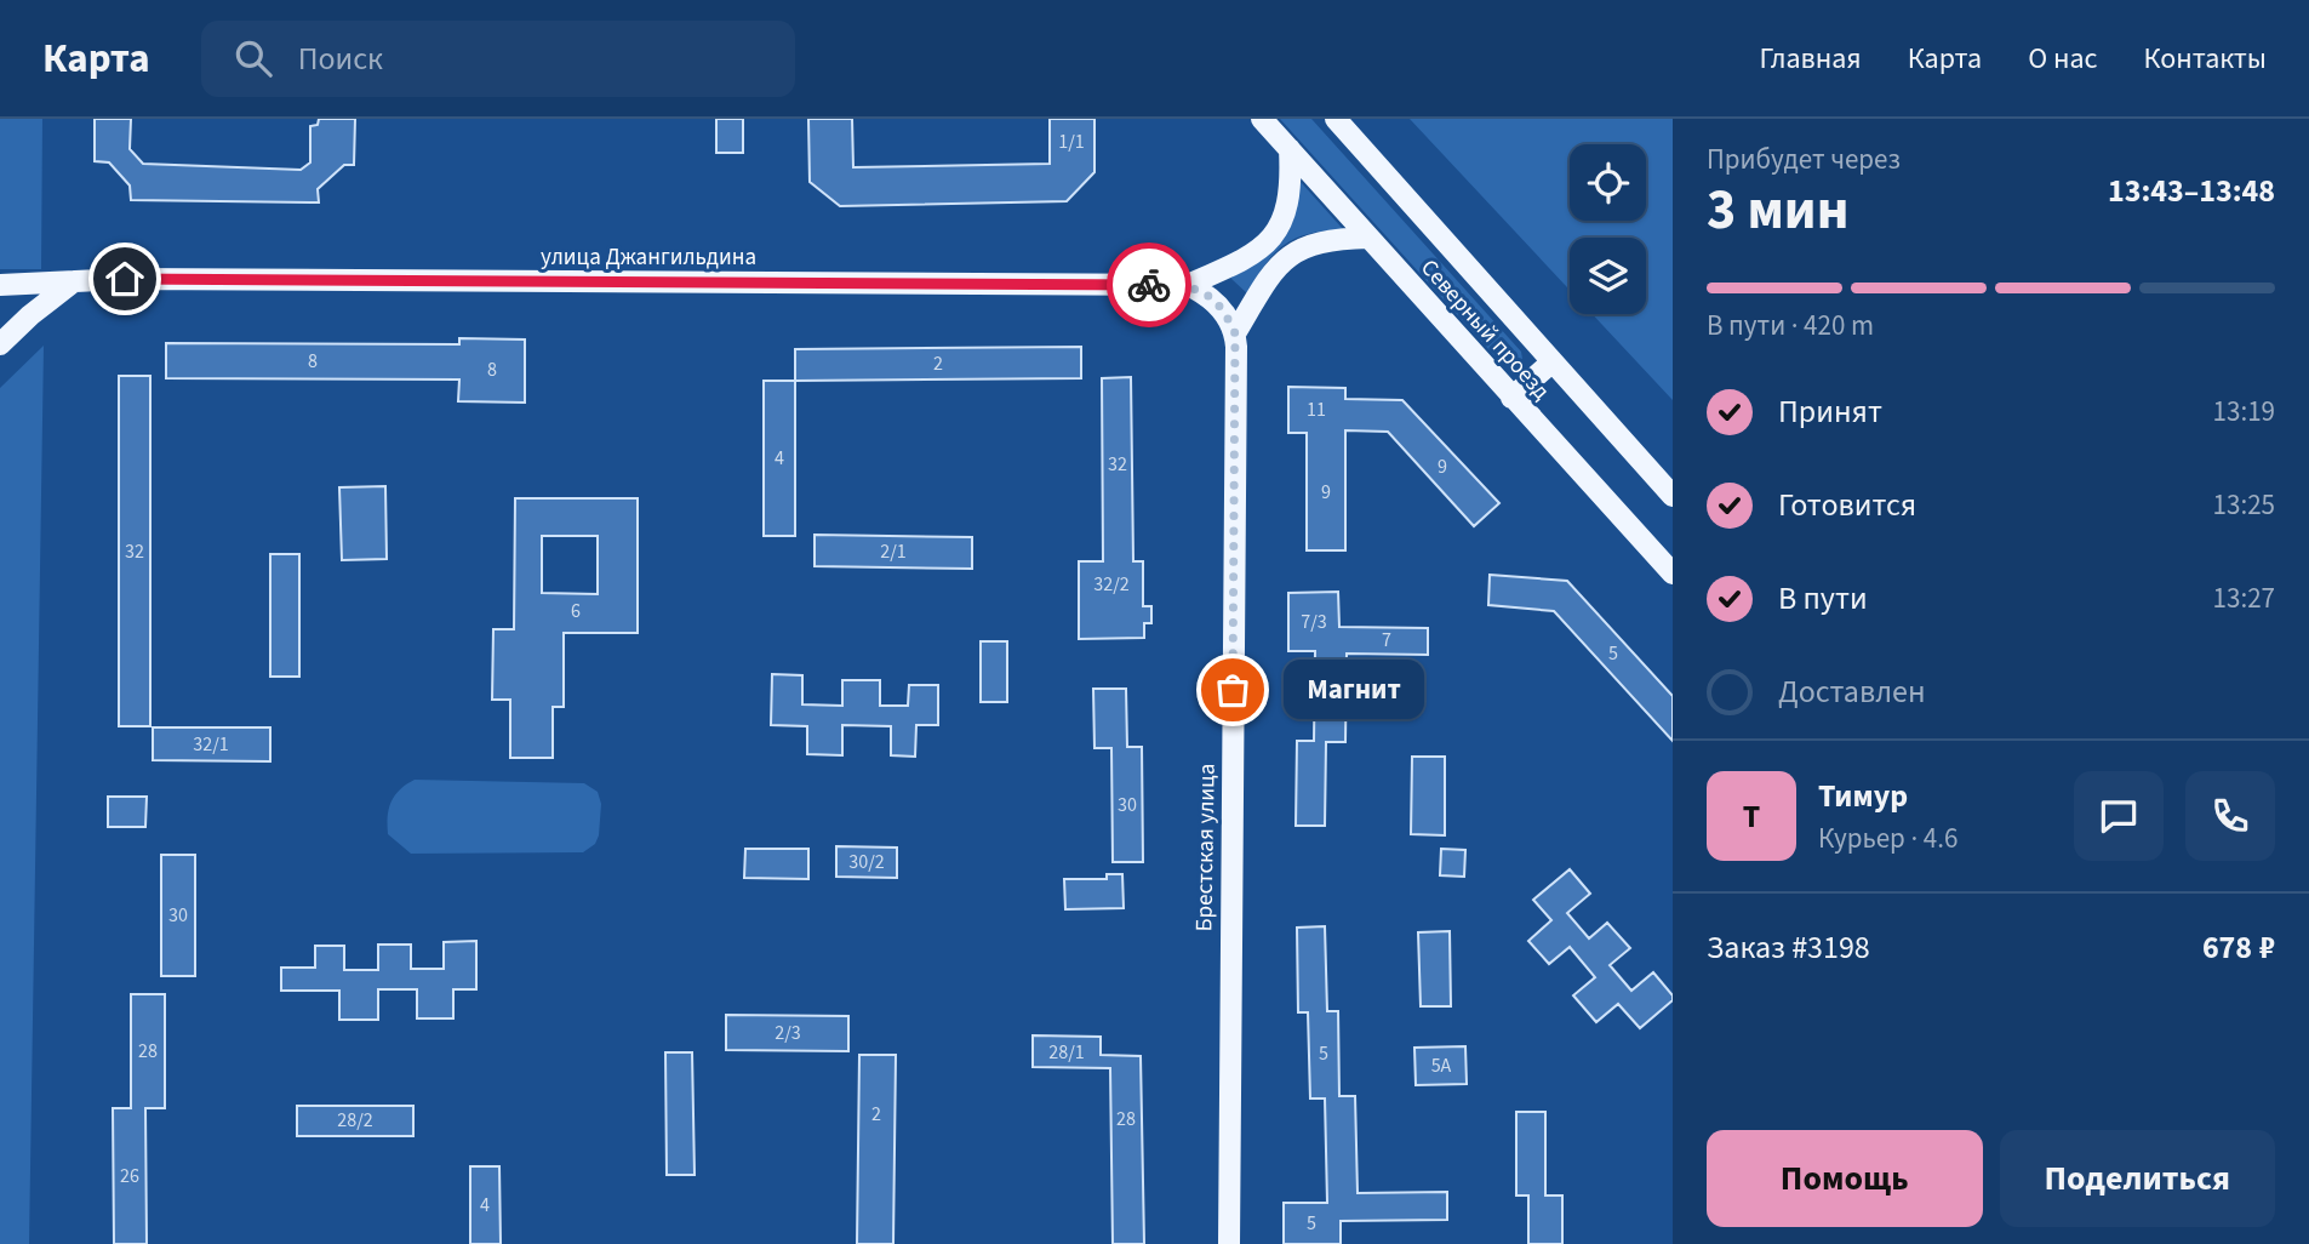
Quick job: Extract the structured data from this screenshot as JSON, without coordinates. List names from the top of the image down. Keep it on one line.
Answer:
{"streets":{"main road":["улица Джангильдина","Северный проезд","Брестская улица"]},"places":["Магнит"],"house_numbers":["1/1","8","2","8","11","4","32","9","9","32","2/1","32/2","6","7/3","7","5","32/1","30","30/2","30","2/3","28","28/1","5","5А","2","28","28/2","26","4","5"],"page":{"header":"Карта","search":"Поиск","nav":["Главная","Карта","О нас","Контакты"],"heading":["3 мин","Прибудет через","13:43–13:48"],"panel":["Тимур","Курьер · 4.6","Заказ #3198","678 ₽"],"bar":"В пути · 420 m","list":[["Принят","13:19"],["Готовится","13:25"],["В пути","13:27"],"Доставлен"],"bubble":"Магнит","round":"Т","buttons":["Помощь","Поделиться"]}}
